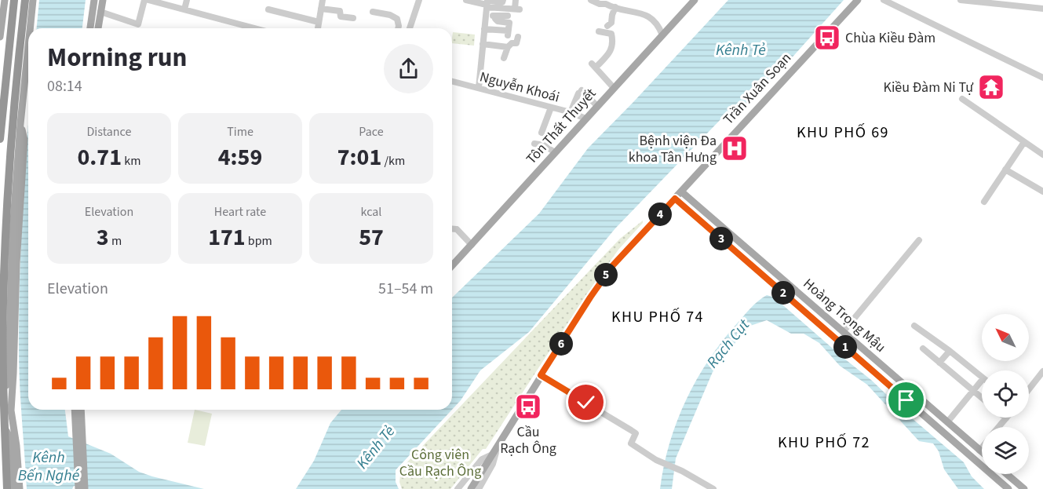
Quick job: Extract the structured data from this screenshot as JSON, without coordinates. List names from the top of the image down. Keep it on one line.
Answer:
{"streets":{"main road":["Trần Xuân Soạn","Tôn Thất Thuyết","Hoàng Trọng Mậu"],"street":["Nguyễn Khoái"]},"crossings":[["Nguyễn Khoái","Tôn Thất Thuyết"],["Trần Xuân Soạn","Hoàng Trọng Mậu"]],"districts":["KHU PHỐ 69","KHU PHỐ 74","KHU PHỐ 72"],"water":["Kênh Tẻ","Rạch Cụt","Kênh Bến Nghé"],"parks":["Công viên Cầu Rạch Ông"],"places":{"bus stop":["Chùa Kiều Đàm","Cầu Rạch Ông"],"temple":["Kiều Đàm Ni Tự"],"hospital":["Bệnh viện Đa khoa Tân Hưng"]},"north":"top left","page":{"heading":["Morning run","08:14"],"stats":[["Distance","0.71 km"],["Time","4:59"],["Pace","7:01 /km"],["Elevation","3 m"],["Heart rate","171 bpm"],["kcal","57"]],"pins":["4","3","5","2","6","1"],"chart":["Elevation","51–54 m"]}}
